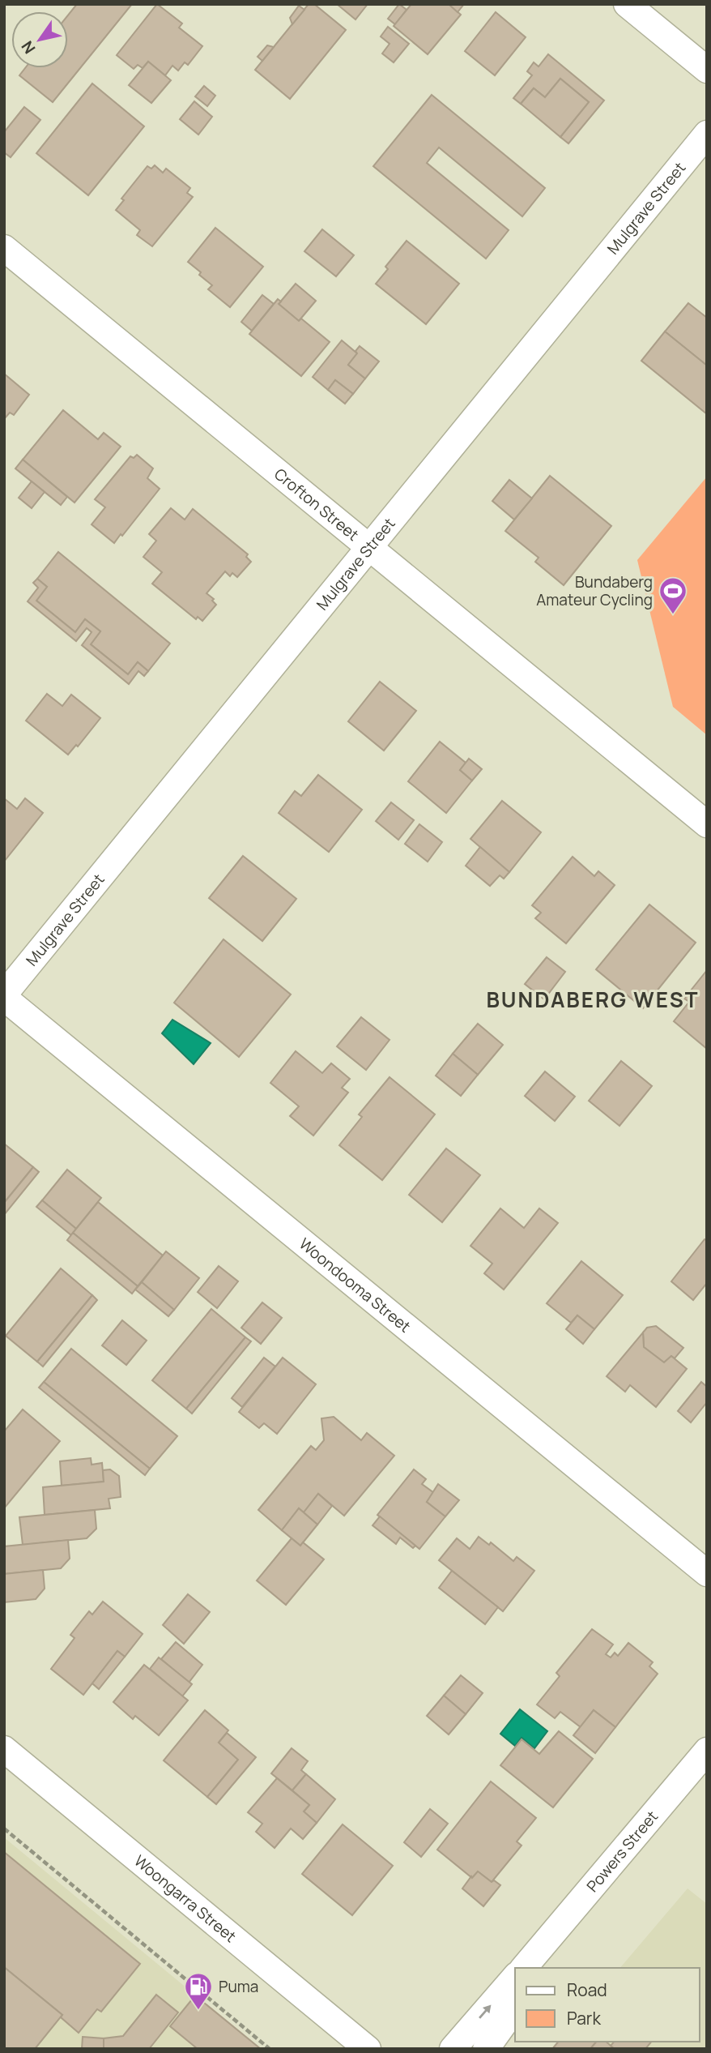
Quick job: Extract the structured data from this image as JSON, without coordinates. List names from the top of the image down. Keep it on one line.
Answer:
{"streets":{"street":["Mulgrave Street","Crofton Street","Woondooma Street","Powers Street","Woongarra Street"]},"crossings":[["Mulgrave Street","Crofton Street"],["Mulgrave Street","Woondooma Street"]],"districts":["BUNDABERG WEST"],"places":{"sports":["Bundaberg Amateur Cycling"],"fuel station":["Puma"]},"legend":["Road","Park"],"north":"bottom left"}
